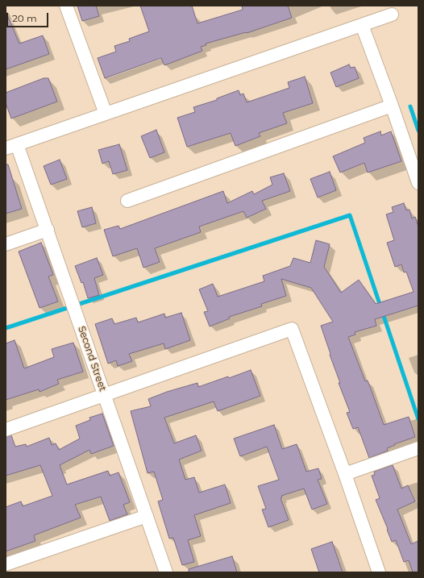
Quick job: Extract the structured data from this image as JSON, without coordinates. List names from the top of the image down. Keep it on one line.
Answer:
{"streets":{"street":["Second Street"]},"scale_bar":"20 m"}
